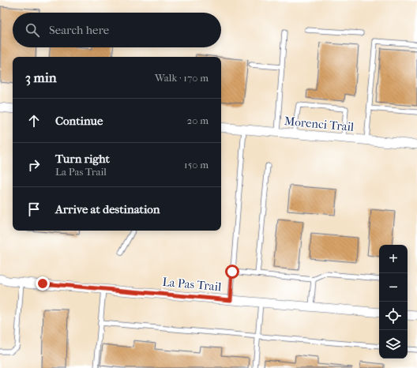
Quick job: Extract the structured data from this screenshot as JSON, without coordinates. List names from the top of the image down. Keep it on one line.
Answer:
{"streets":{"street":["Morenci Trail","La Pas Trail"]},"page":{"search":"Search here","heading":["3 min","Walk · 170 m"],"list":[["Continue","20 m"],["Turn right","La Pas Trail","150 m"],"Arrive at destination"],"map_buttons":["+","−"]}}
